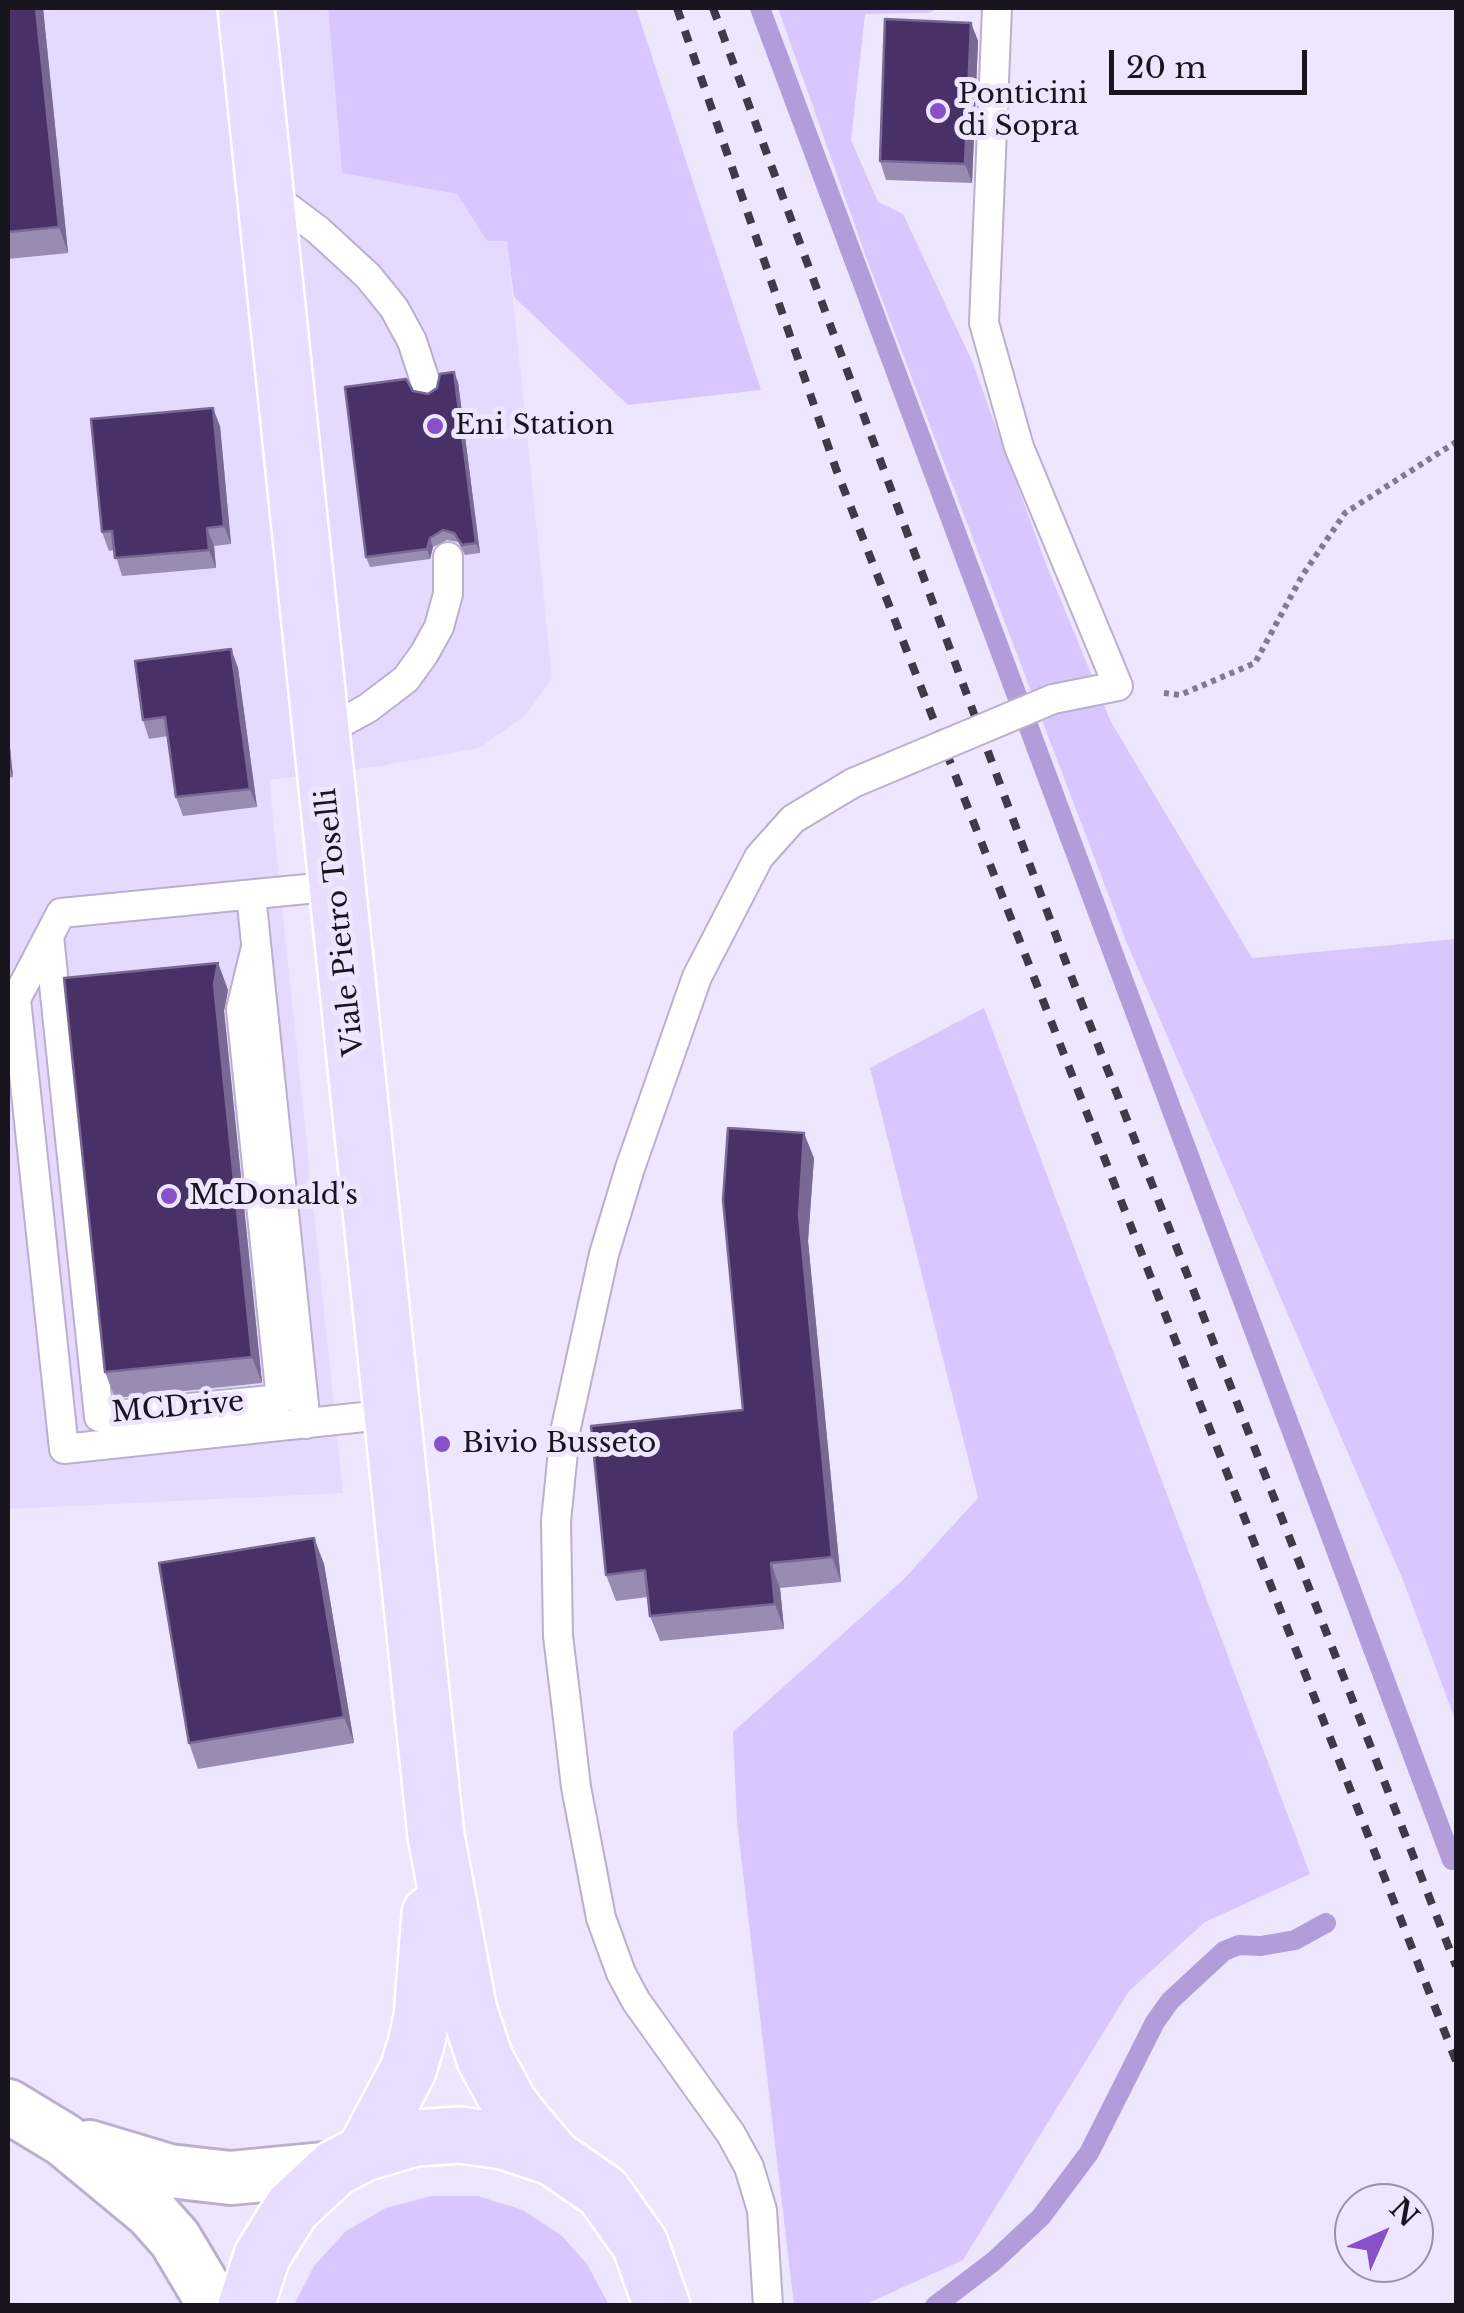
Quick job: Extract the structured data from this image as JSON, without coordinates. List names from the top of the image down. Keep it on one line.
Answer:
{"streets":{"main road":["Viale Pietro Toselli"],"lane":["MCDrive"]},"places":["Ponticini di Sopra","Eni Station","McDonald's","Bivio Busseto"],"scale_bar":"20 m","north":"top right"}
